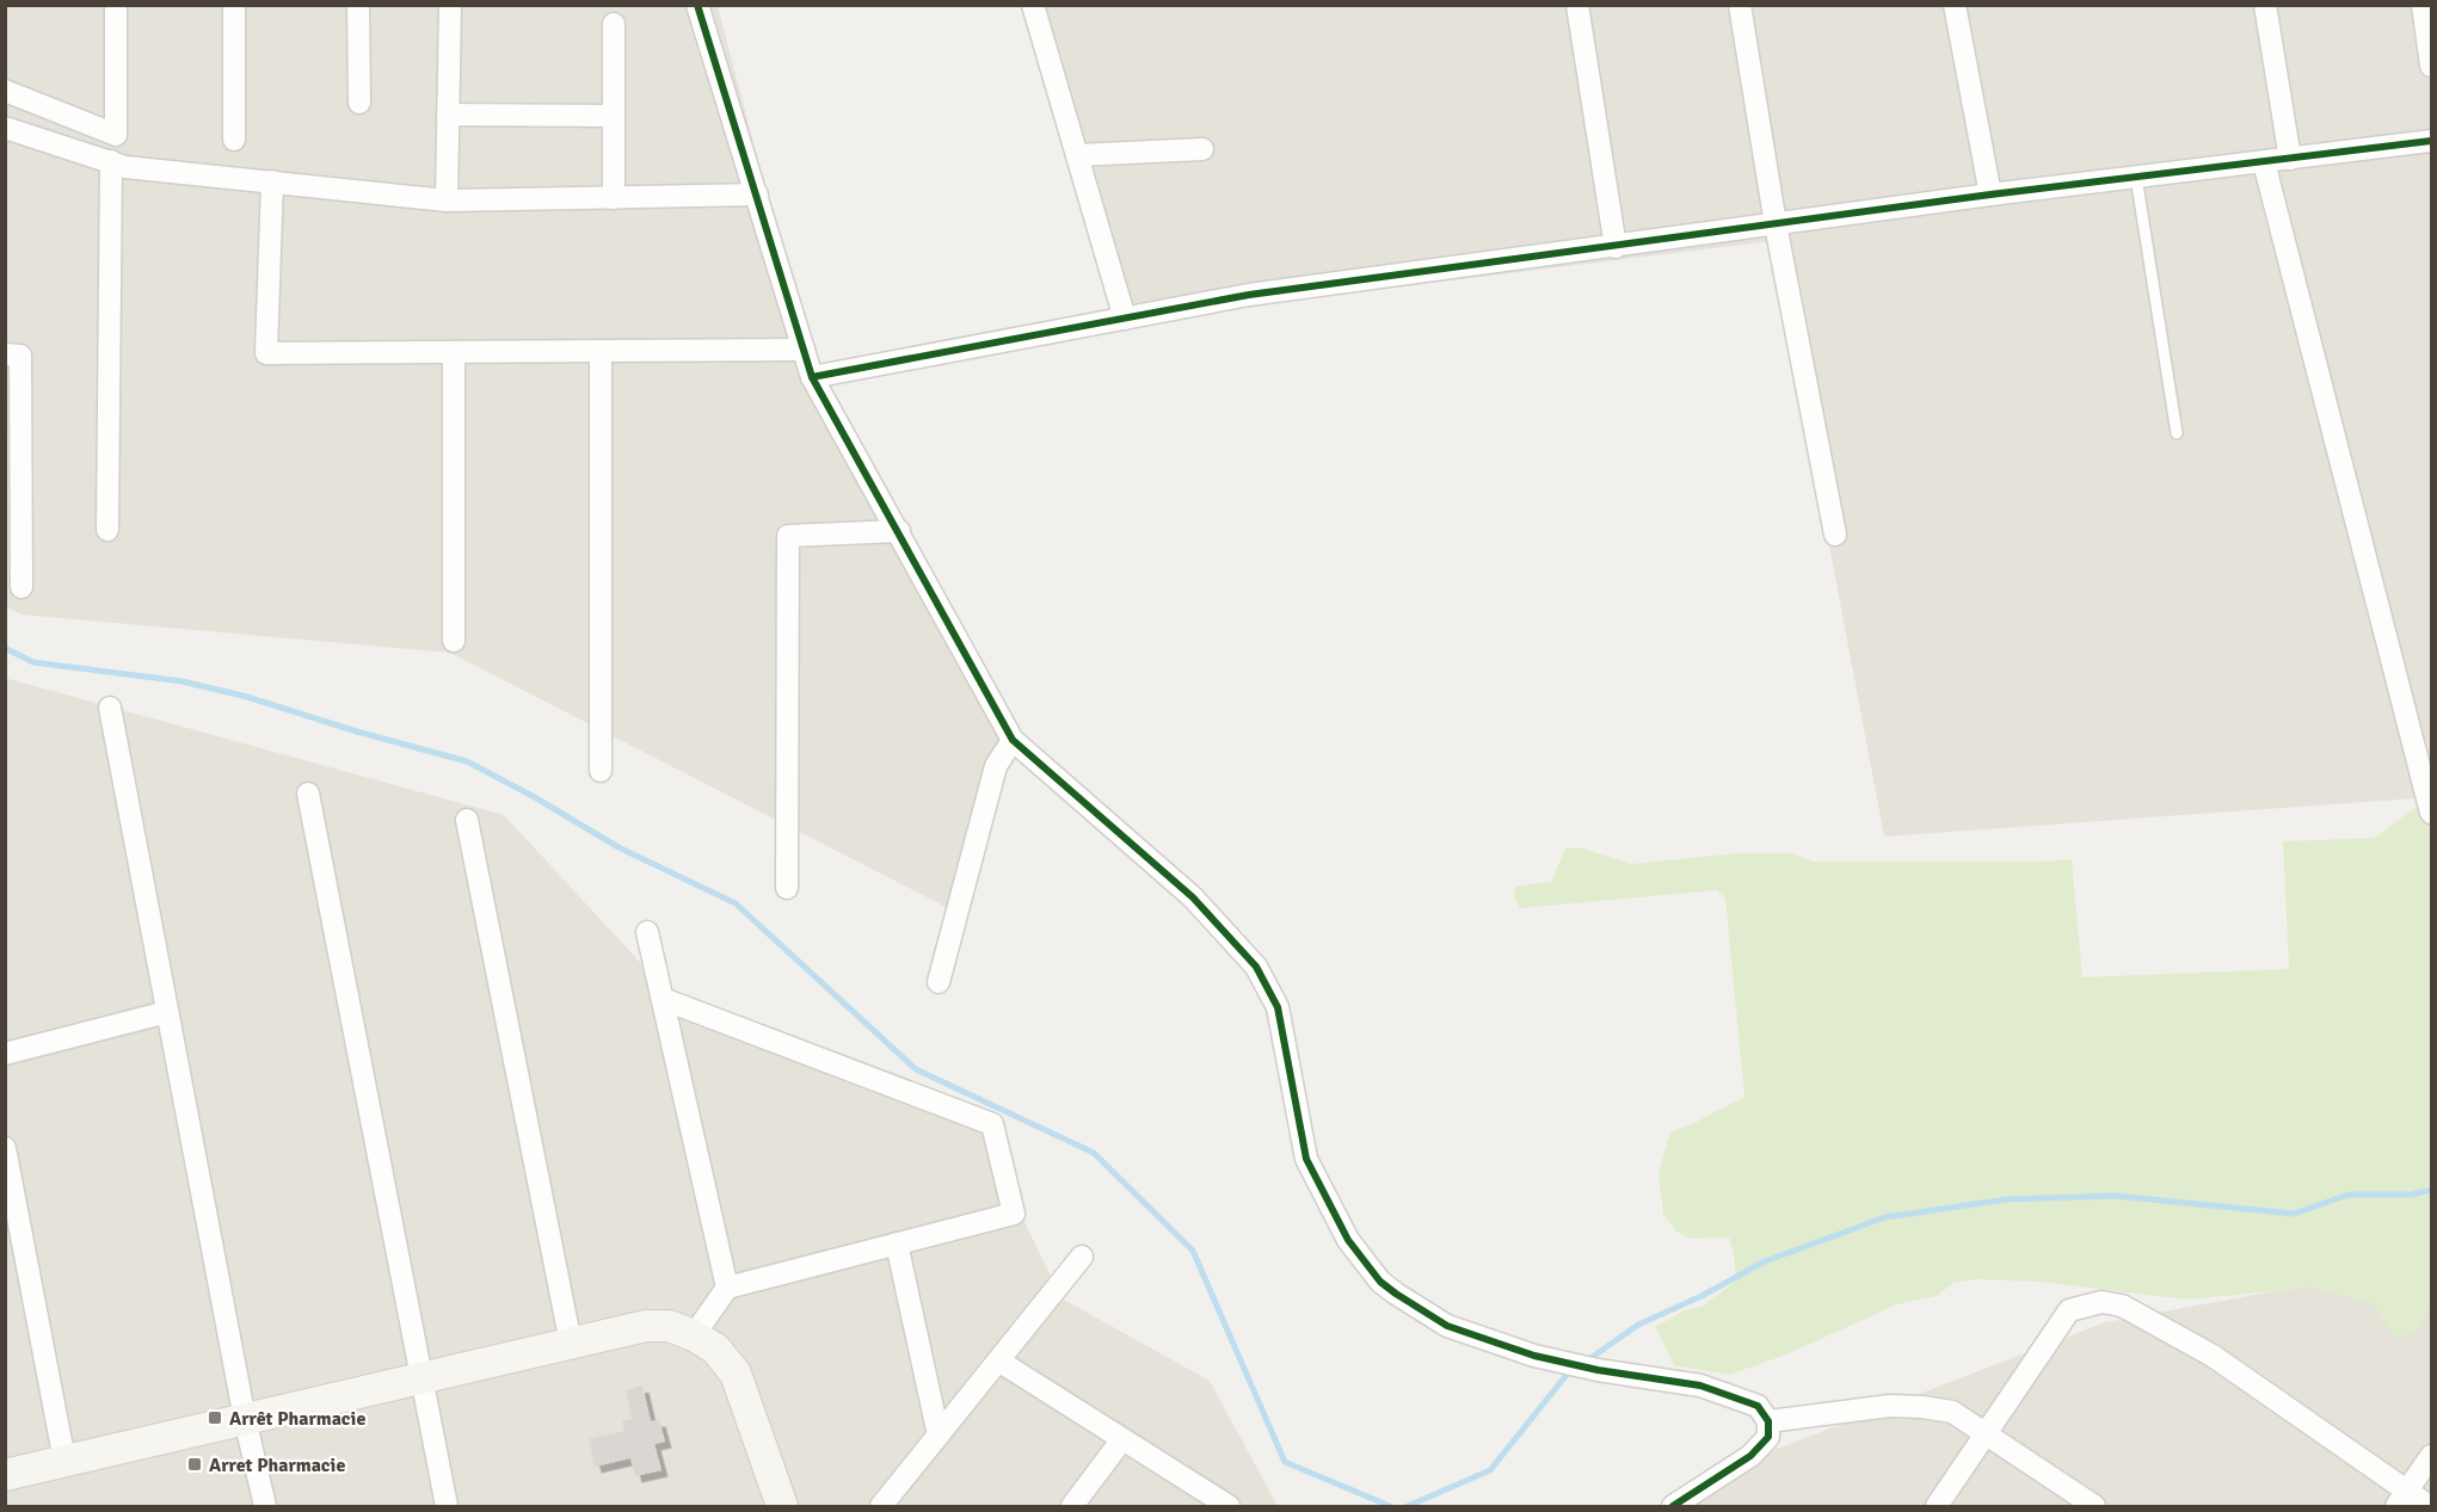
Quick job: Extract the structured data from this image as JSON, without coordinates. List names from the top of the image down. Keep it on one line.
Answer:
{"places":{"transit":["Arrêt Pharmacie","Arret Pharmacie"]}}
